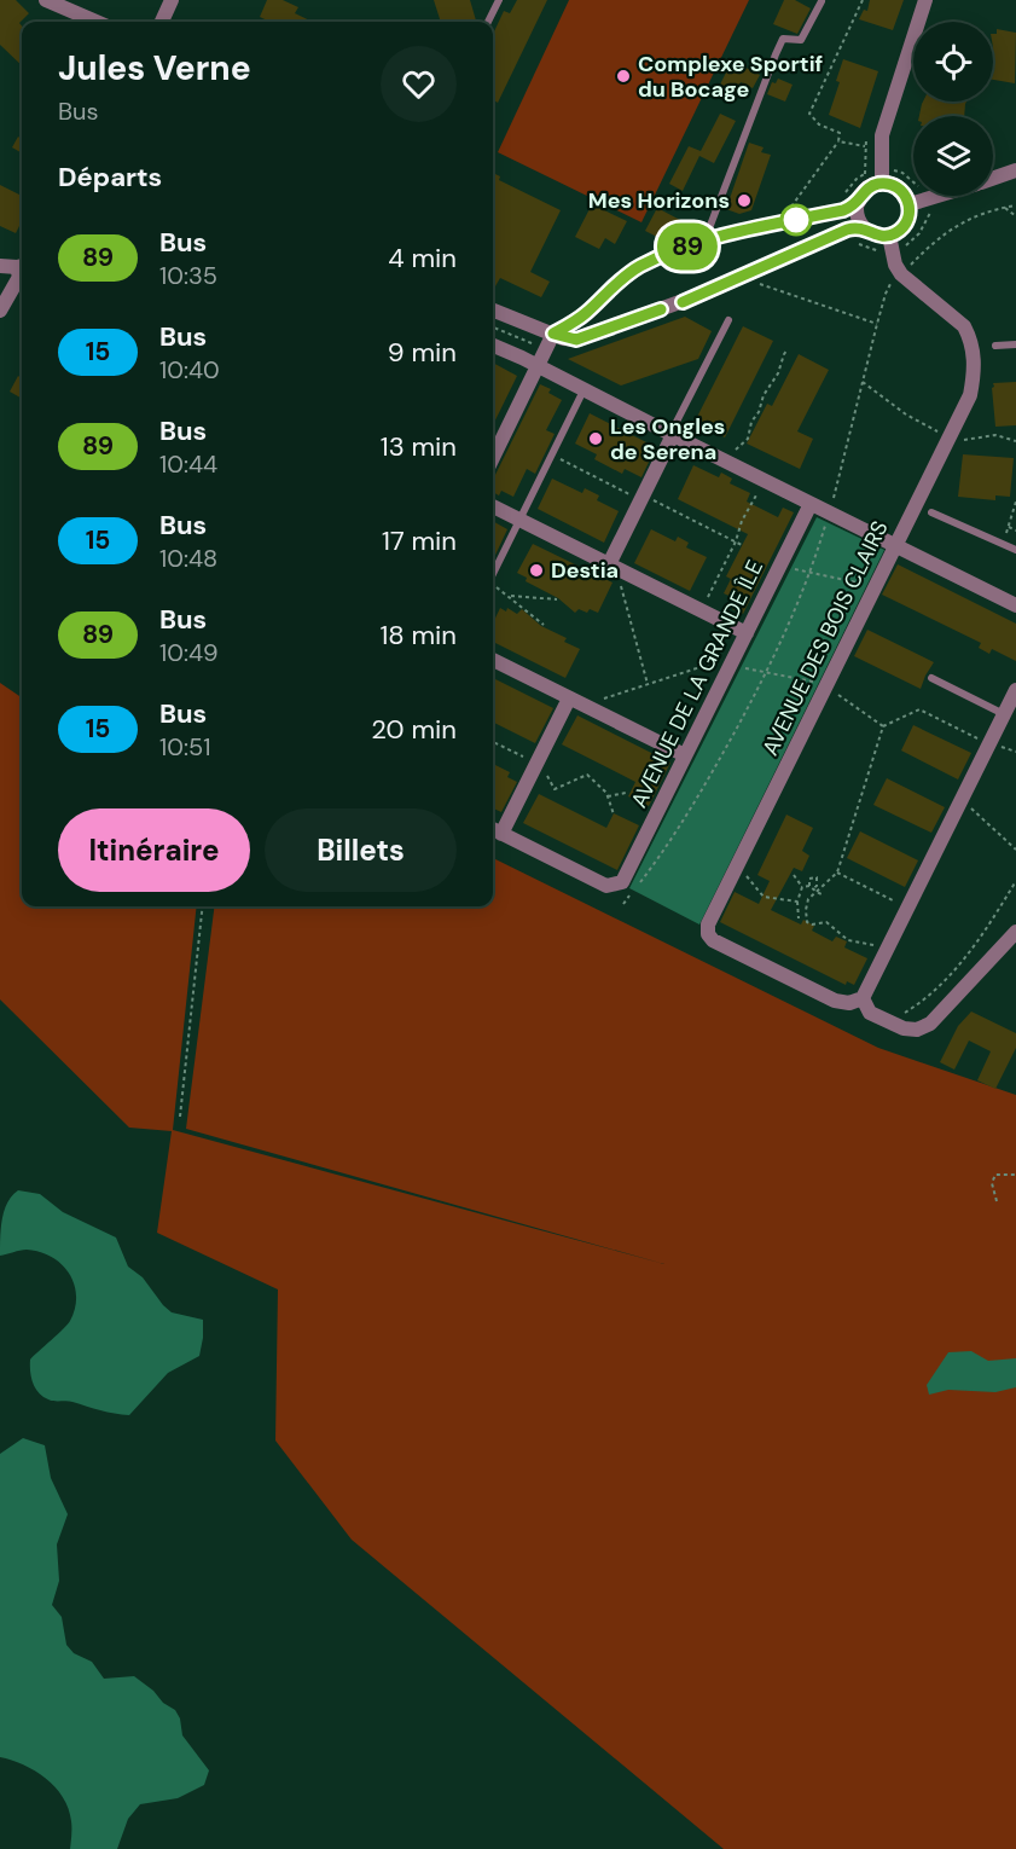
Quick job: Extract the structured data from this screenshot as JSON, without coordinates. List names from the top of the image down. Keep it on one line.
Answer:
{"streets":{"street":["AVENUE DES BOIS CLAIRS","AVENUE DE LA GRANDE ÎLE"]},"places":["Complexe Sportif du Bocage","Mes Horizons","Les Ongles de Serena","Destia"],"lines":["bus line 89"],"page":{"on_map":"89","heading":[["Jules Verne","Bus"],"Départs"],"list":[{"mark":"89","name":"Bus","note":"10:35","value":"4 min"},{"mark":"15","name":"Bus","note":"10:40","value":"9 min"},{"mark":"89","name":"Bus","note":"10:44","value":"13 min"},{"mark":"15","name":"Bus","note":"10:48","value":"17 min"},{"mark":"89","name":"Bus","note":"10:49","value":"18 min"},{"mark":"15","name":"Bus","note":"10:51","value":"20 min"}],"buttons":["Itinéraire","Billets"]}}
